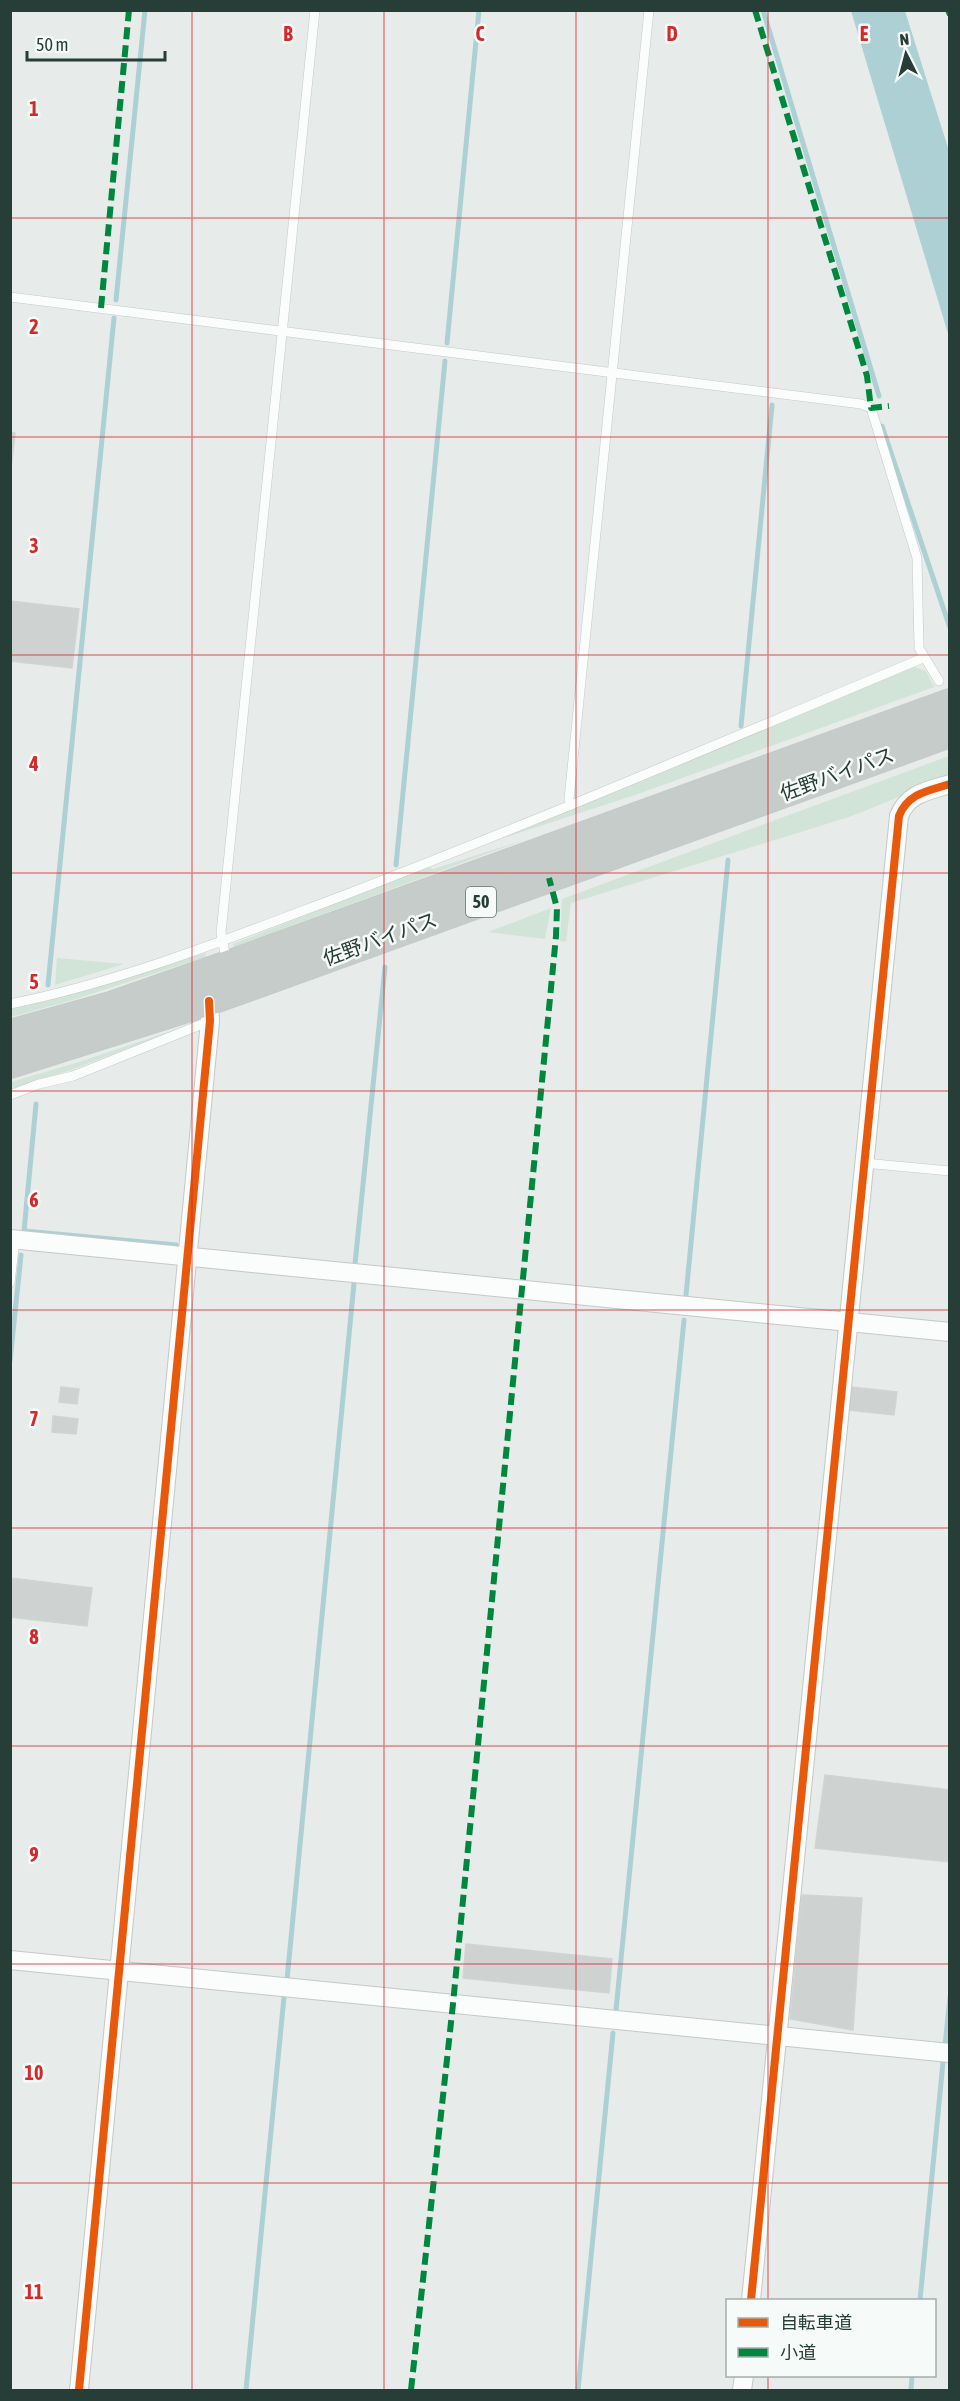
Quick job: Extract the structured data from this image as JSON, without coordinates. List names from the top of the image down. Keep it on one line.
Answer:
{"streets":{"highway":["佐野バイパス","50"]},"legend":["自転車道","小道"],"scale_bar":"50 m","north":"top","grid":{"columns":["B","C","D","E"],"rows":["1","2","3","4","5","6","7","8","9","10","11"]}}
